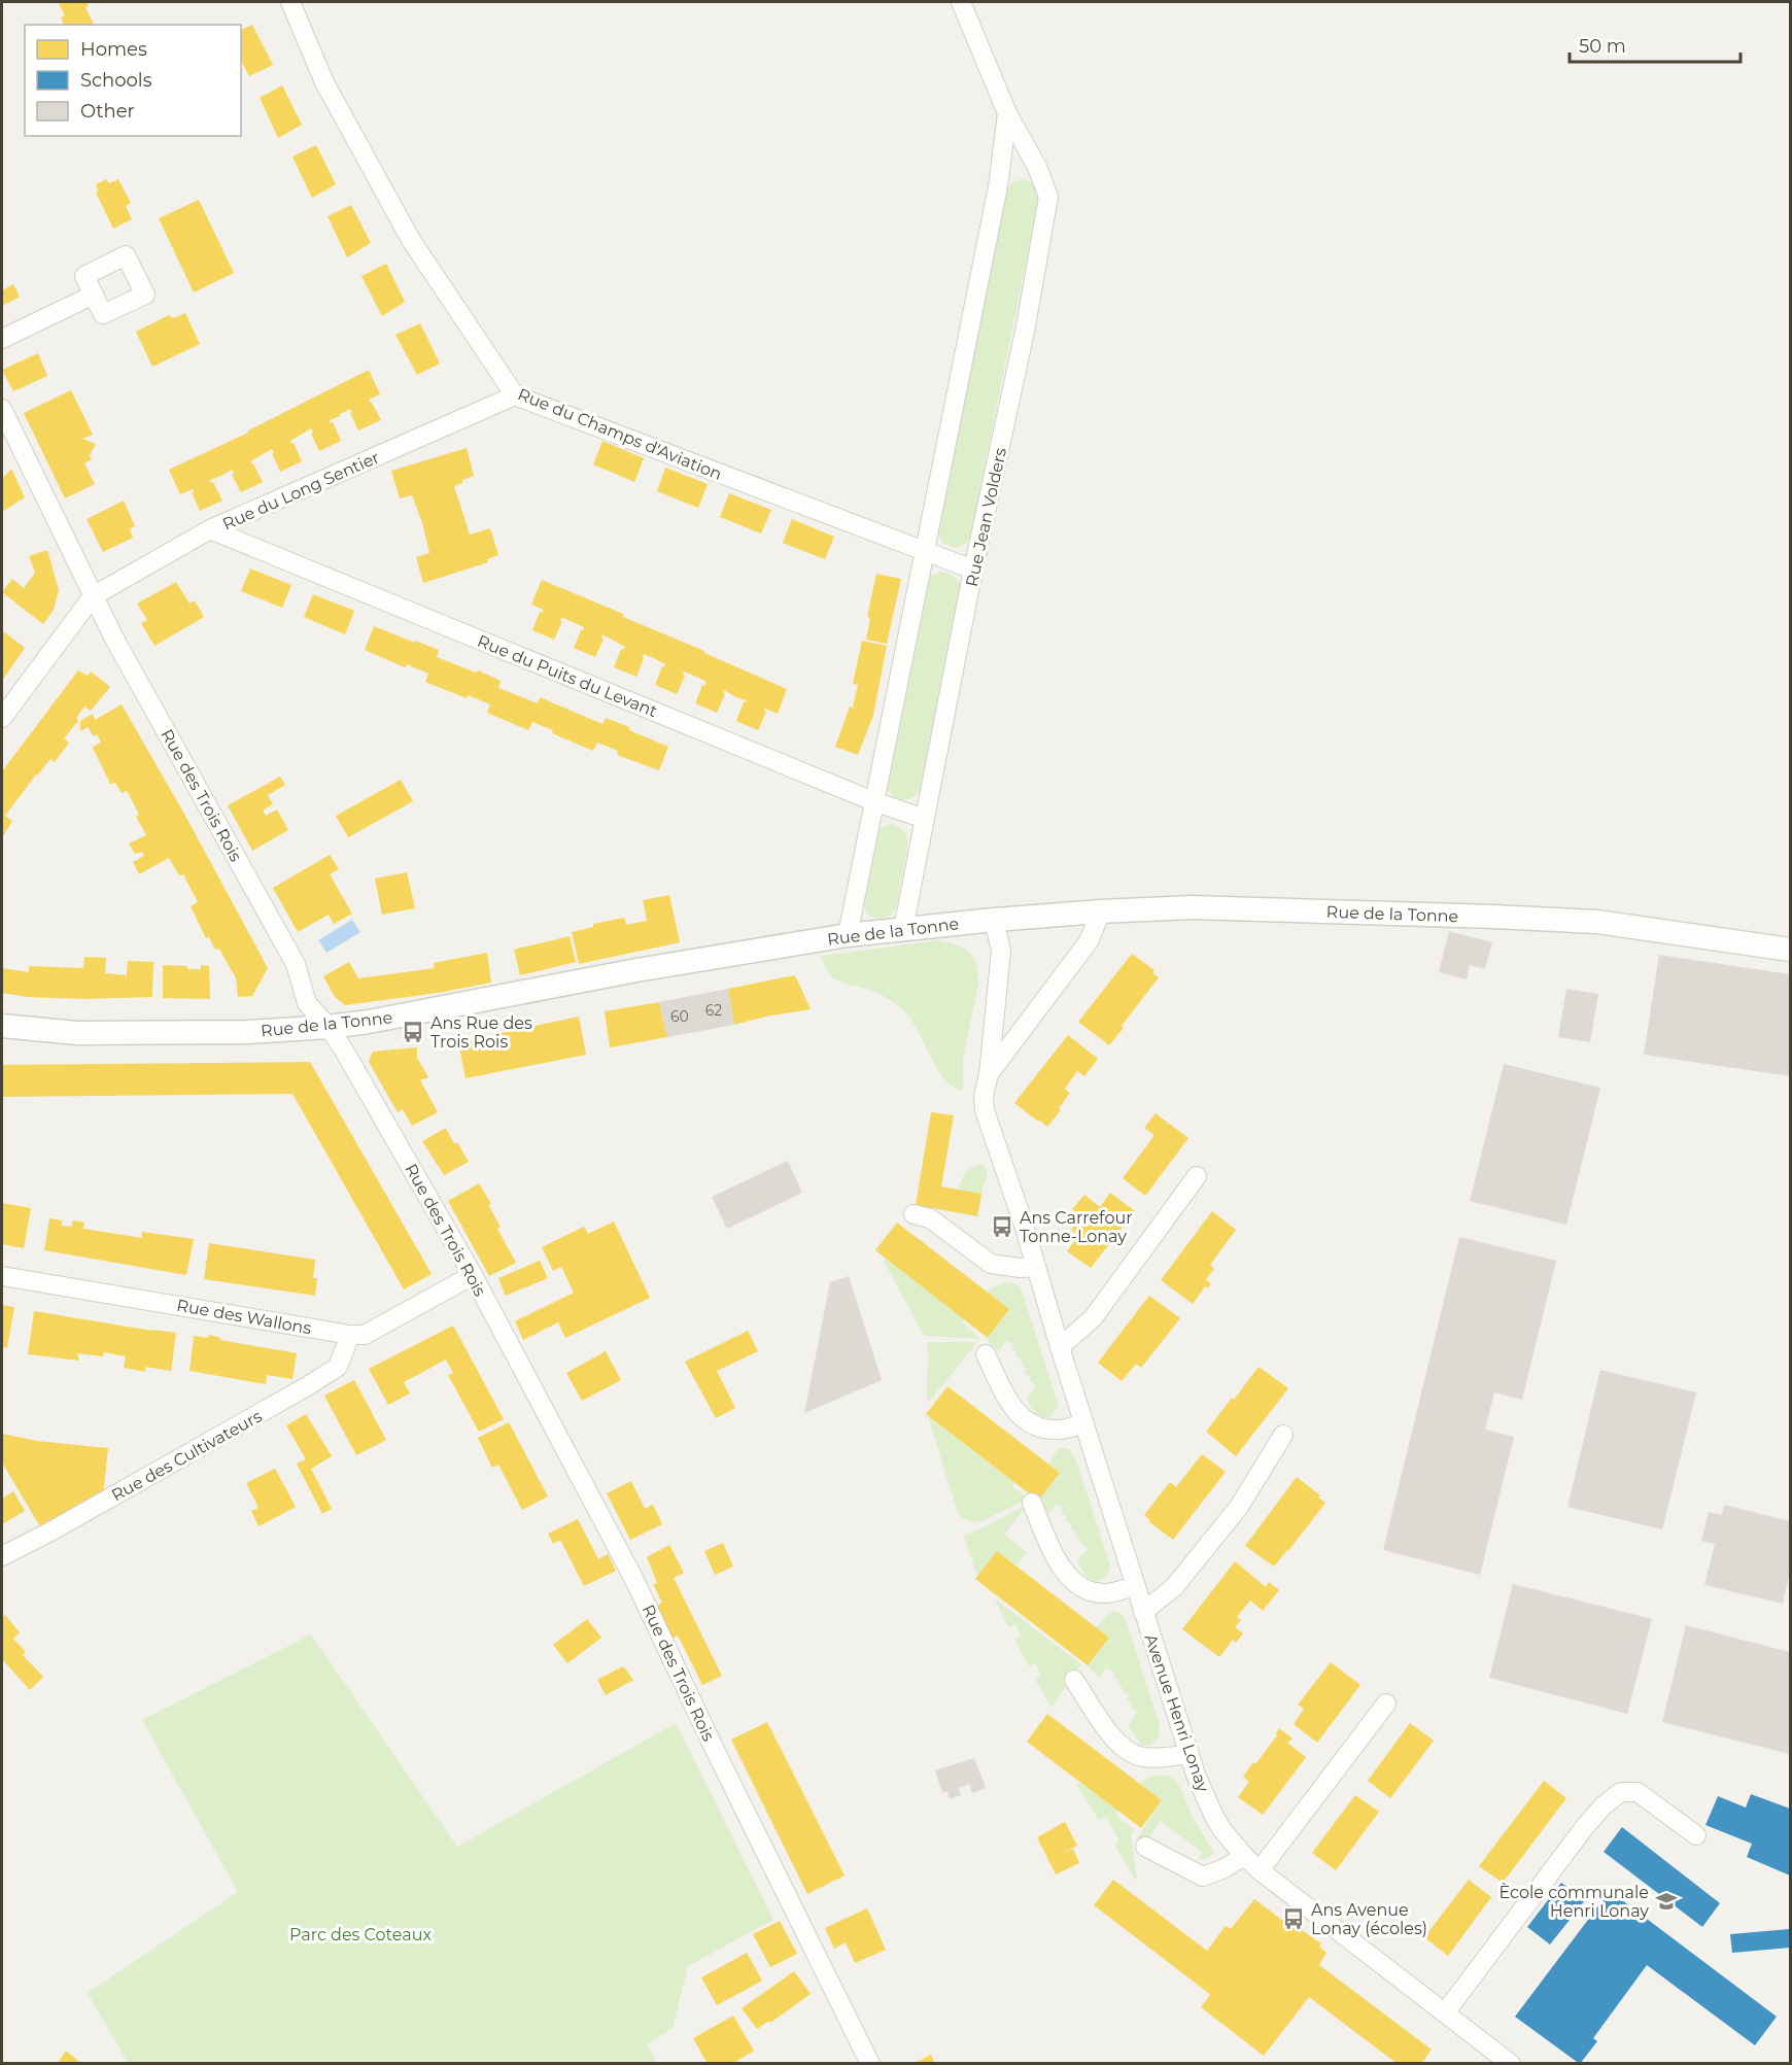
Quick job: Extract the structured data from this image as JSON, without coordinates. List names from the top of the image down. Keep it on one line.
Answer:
{"streets":{"street":["Rue du Champs d'Aviation","Rue du Long Sentier","Rue Jean Volders","Rue du Puits du Levant","Rue des Trois Rois","Rue de la Tonne","Rue des Wallons","Rue des Cultivateurs","Avenue Henri Lonay"]},"crossings":[["Rue du Champs d'Aviation","Rue du Long Sentier"],["Rue du Champs d'Aviation","Rue Jean Volders"],["Rue du Long Sentier","Rue du Puits du Levant"],["Rue du Long Sentier","Rue des Trois Rois"],["Rue Jean Volders","Rue du Puits du Levant"],["Rue Jean Volders","Rue de la Tonne"],["Rue des Trois Rois","Rue de la Tonne"],["Rue des Trois Rois","Rue des Wallons"],["Rue de la Tonne","Avenue Henri Lonay"],["Rue des Wallons","Rue des Cultivateurs"]],"parks":["Parc des Coteaux"],"places":{"bus stop":["Ans Rue des Trois Rois","Ans Carrefour Tonne-Lonay","Ans Avenue Lonay (écoles)"],"school or university":["Ècole communale Henri Lonay"]},"house_numbers":["62","60"],"legend":["Homes","Schools","Other"],"scale_bar":"50 m"}
